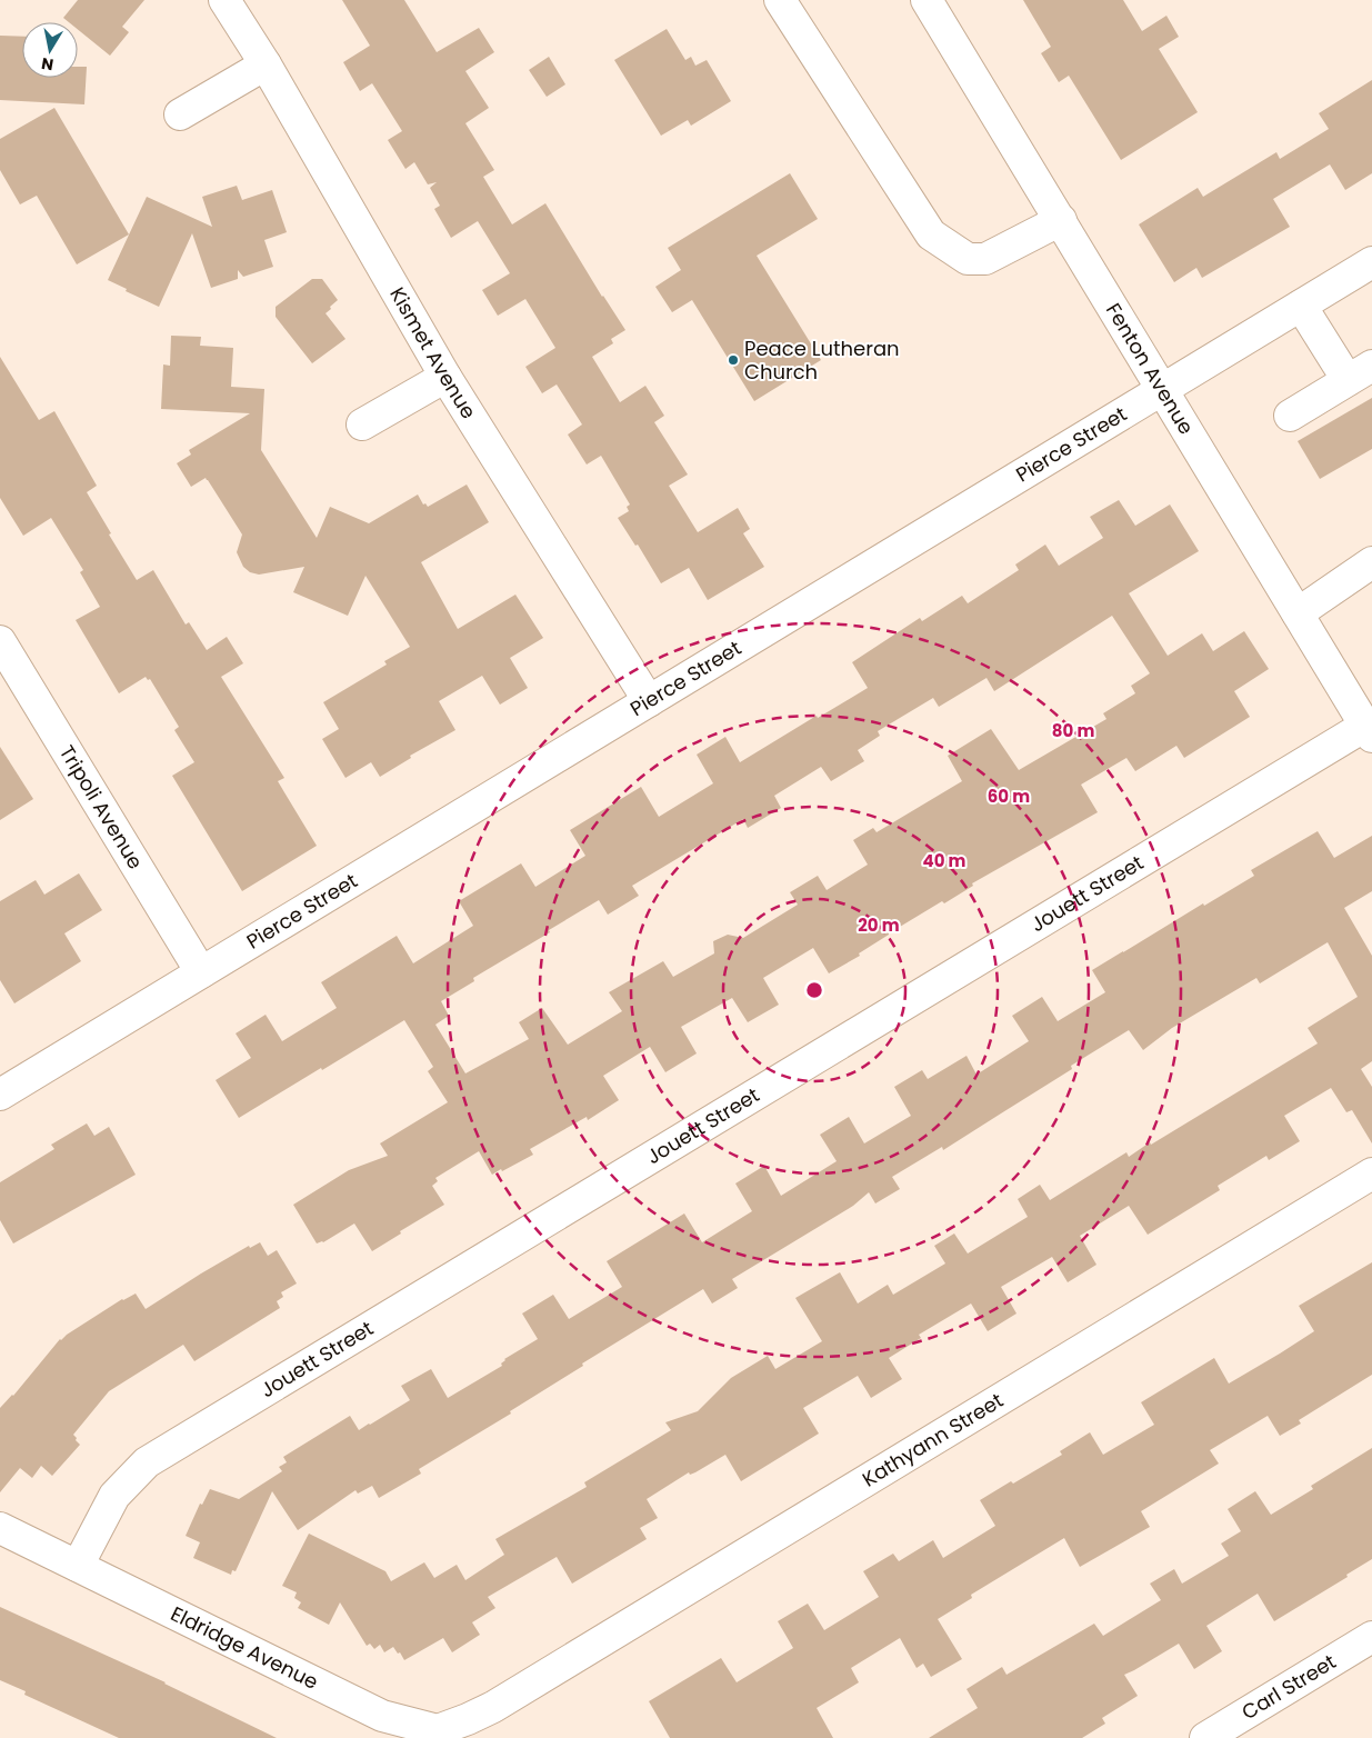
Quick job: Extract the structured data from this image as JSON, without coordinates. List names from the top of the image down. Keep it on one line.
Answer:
{"streets":{"street":["Kismet Avenue","Fenton Avenue","Pierce Street","Tripoli Avenue","Jouett Street","Kathyann Street","Eldridge Avenue","Carl Street"]},"crossings":[["Kismet Avenue","Pierce Street"],["Fenton Avenue","Pierce Street"],["Fenton Avenue","Jouett Street"],["Pierce Street","Tripoli Avenue"],["Jouett Street","Eldridge Avenue"],["Kathyann Street","Eldridge Avenue"]],"places":["Peace Lutheran Church"],"north":"bottom","rings":["80 m","60 m","40 m","20 m"]}
